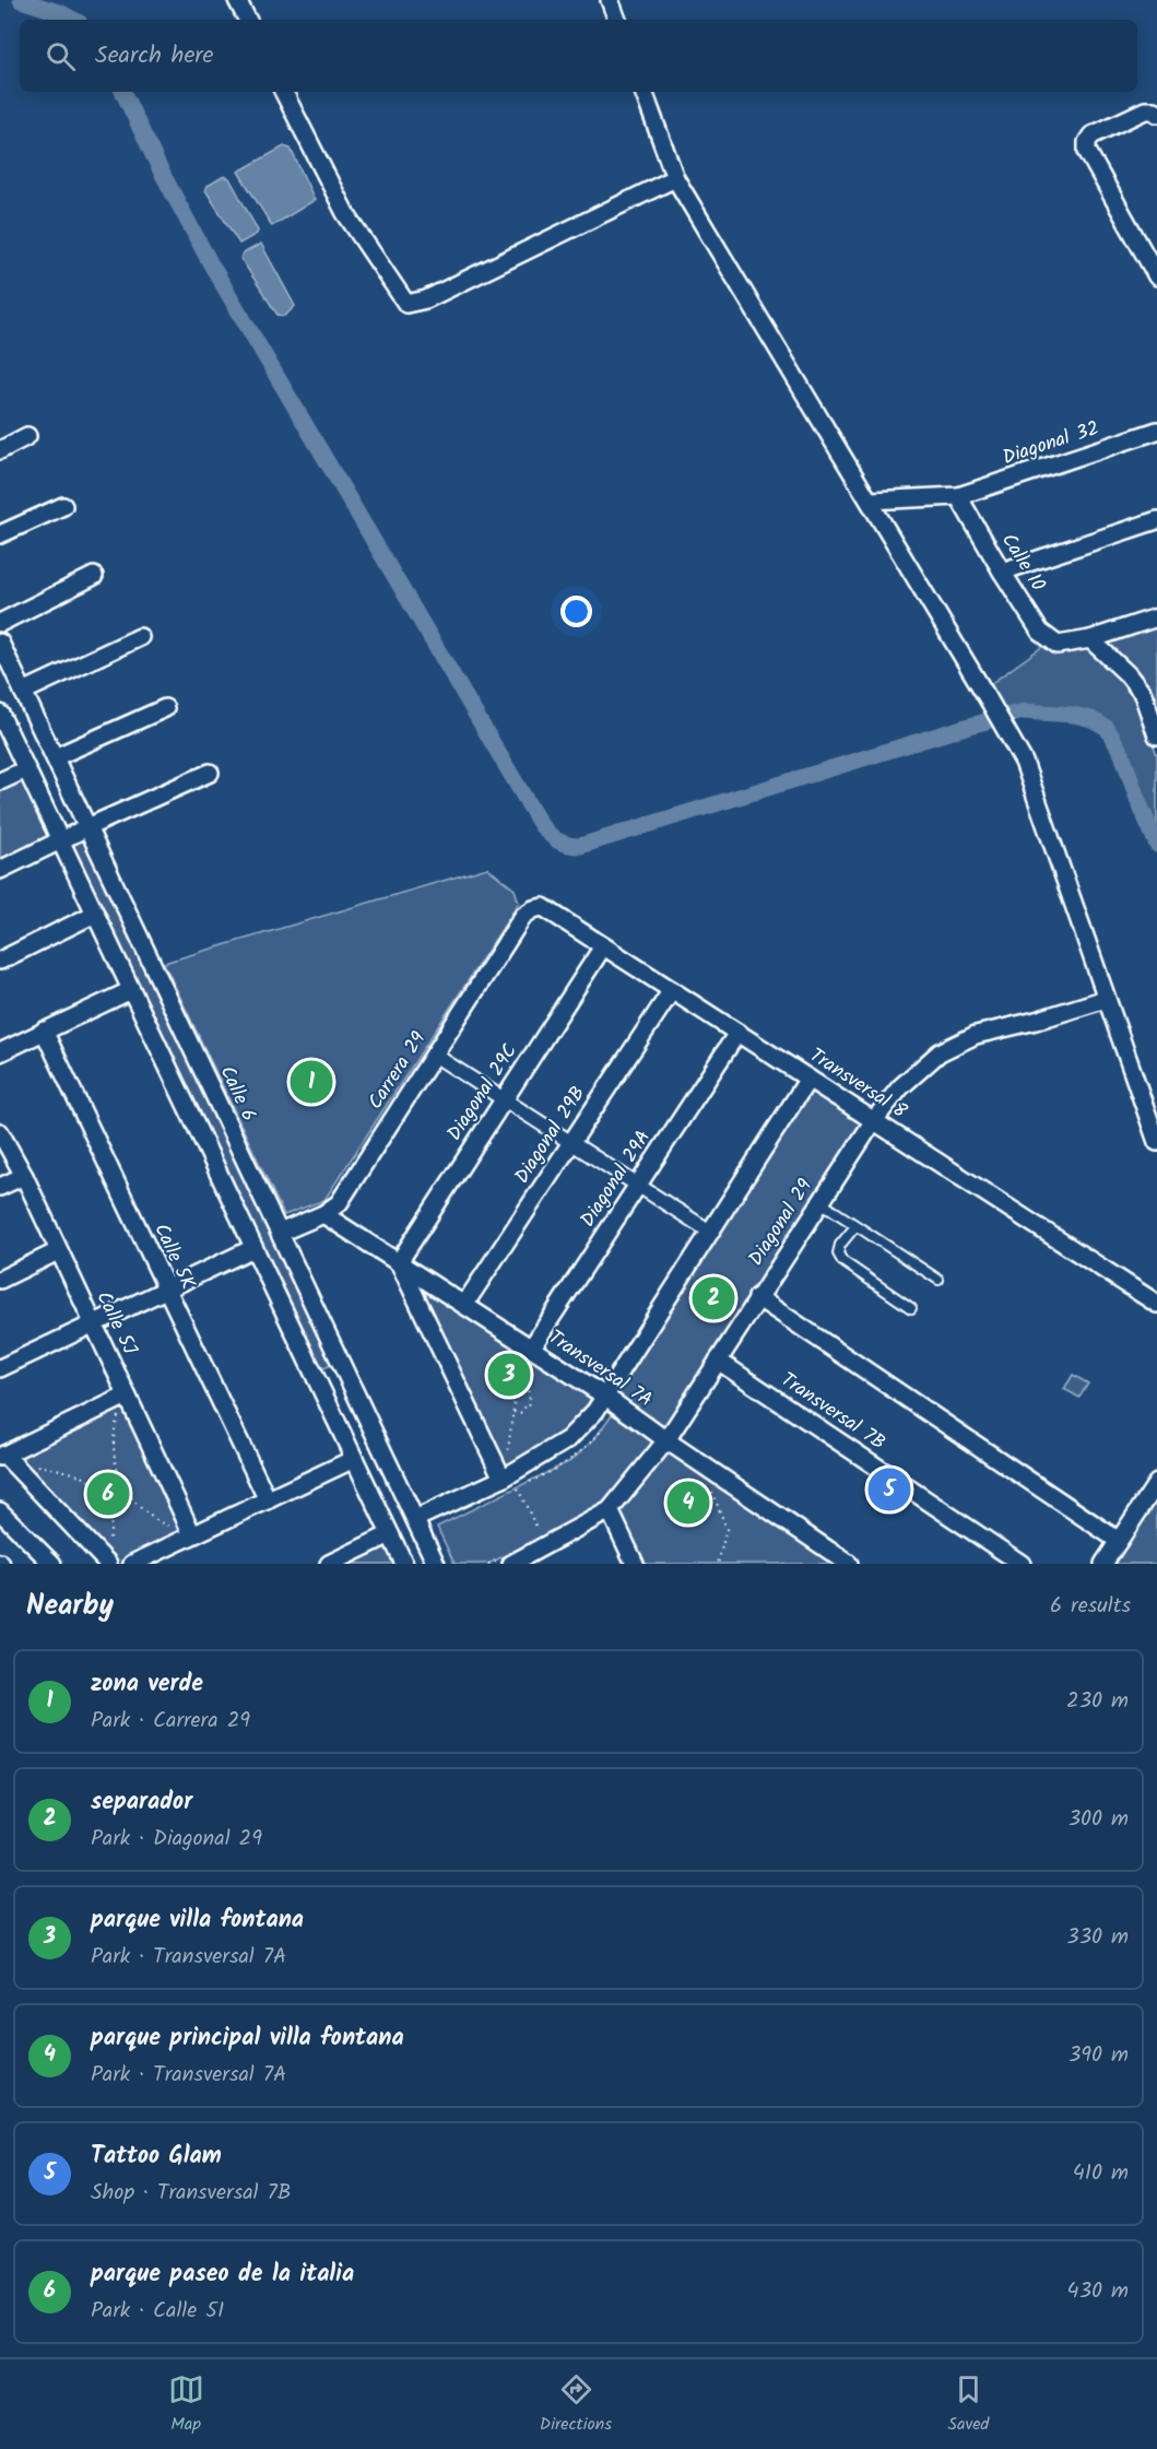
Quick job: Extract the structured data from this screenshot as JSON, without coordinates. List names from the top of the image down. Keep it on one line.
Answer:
{"streets":{"street":["Diagonal 32","Calle 10","Carrera 29","Transversal 8","Diagonal 29C","Calle 6","Diagonal 29B","Diagonal 29A","Diagonal 29","Calle 5K","Calle 5J","Transversal 7A","Transversal 7B"]},"crossings":[["Diagonal 32","Calle 10"],["Carrera 29","Transversal 8"],["Carrera 29","Calle 6"],["Carrera 29","Transversal 7A"],["Transversal 8","Diagonal 29C"],["Transversal 8","Diagonal 29B"],["Transversal 8","Diagonal 29A"],["Transversal 8","Diagonal 29"],["Diagonal 29C","Transversal 7A"],["Diagonal 29B","Transversal 7A"],["Diagonal 29A","Transversal 7A"],["Diagonal 29","Transversal 7A"],["Diagonal 29","Transversal 7B"]],"page":{"search":"Search here","pins":["1","2","3","5","6","4"],"heading":["Nearby","6 results"],"list":[{"mark":"1","name":"zona verde","note":"Park · Carrera 29","value":"230 m"},{"mark":"2","name":"separador","note":"Park · Diagonal 29","value":"300 m"},{"mark":"3","name":"parque villa fontana","note":"Park · Transversal 7A","value":"330 m"},{"mark":"4","name":"parque principal villa fontana","note":"Park · Transversal 7A","value":"390 m"},{"mark":"5","name":"Tattoo Glam","note":"Shop · Transversal 7B","value":"410 m"},{"mark":"6","name":"parque paseo de la italia","note":"Park · Calle 5I","value":"430 m"}],"nav":["Map","Directions","Saved"]}}
